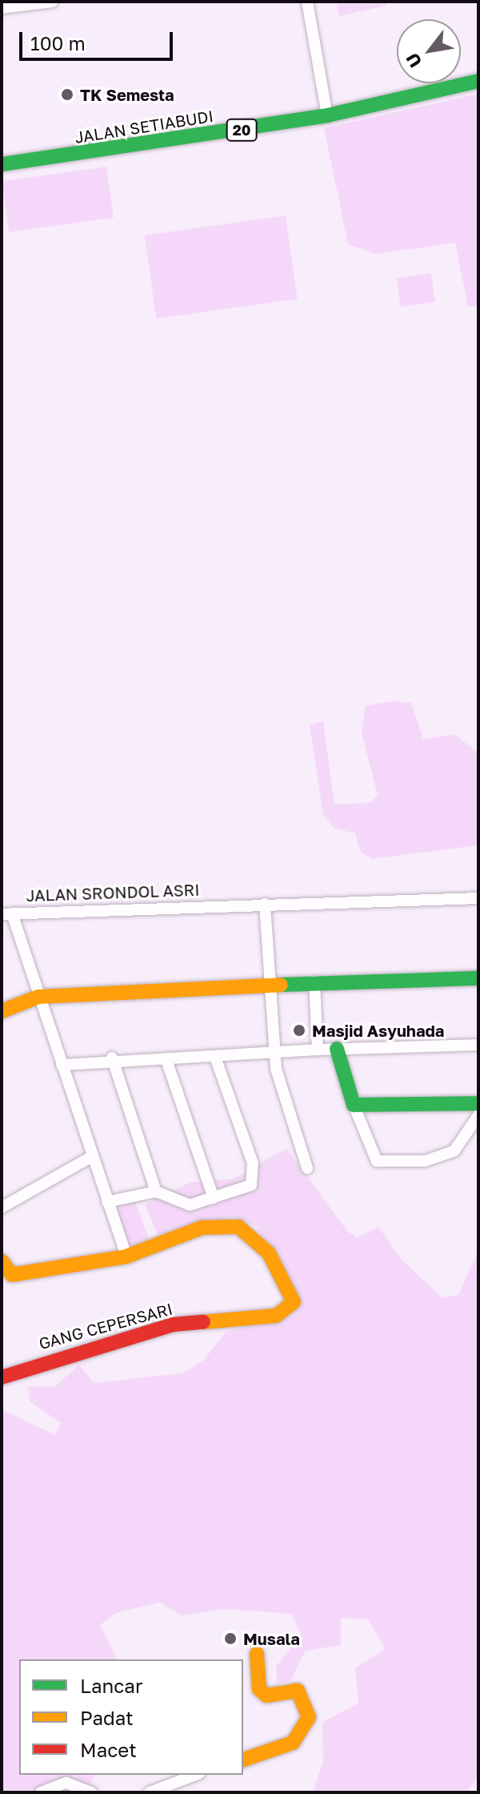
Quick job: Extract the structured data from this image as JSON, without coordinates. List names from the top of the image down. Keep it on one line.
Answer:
{"streets":{"main road":["JALAN SETIABUDI","20","GANG CEPERSARI"],"street":["JALAN SRONDOL ASRI"]},"crossings":[["JALAN SRONDOL ASRI","GANG CEPERSARI"]],"places":["TK Semesta","Masjid Asyuhada","Musala"],"legend":["Lancar","Padat","Macet"],"scale_bar":"100 m","north":"bottom left"}
